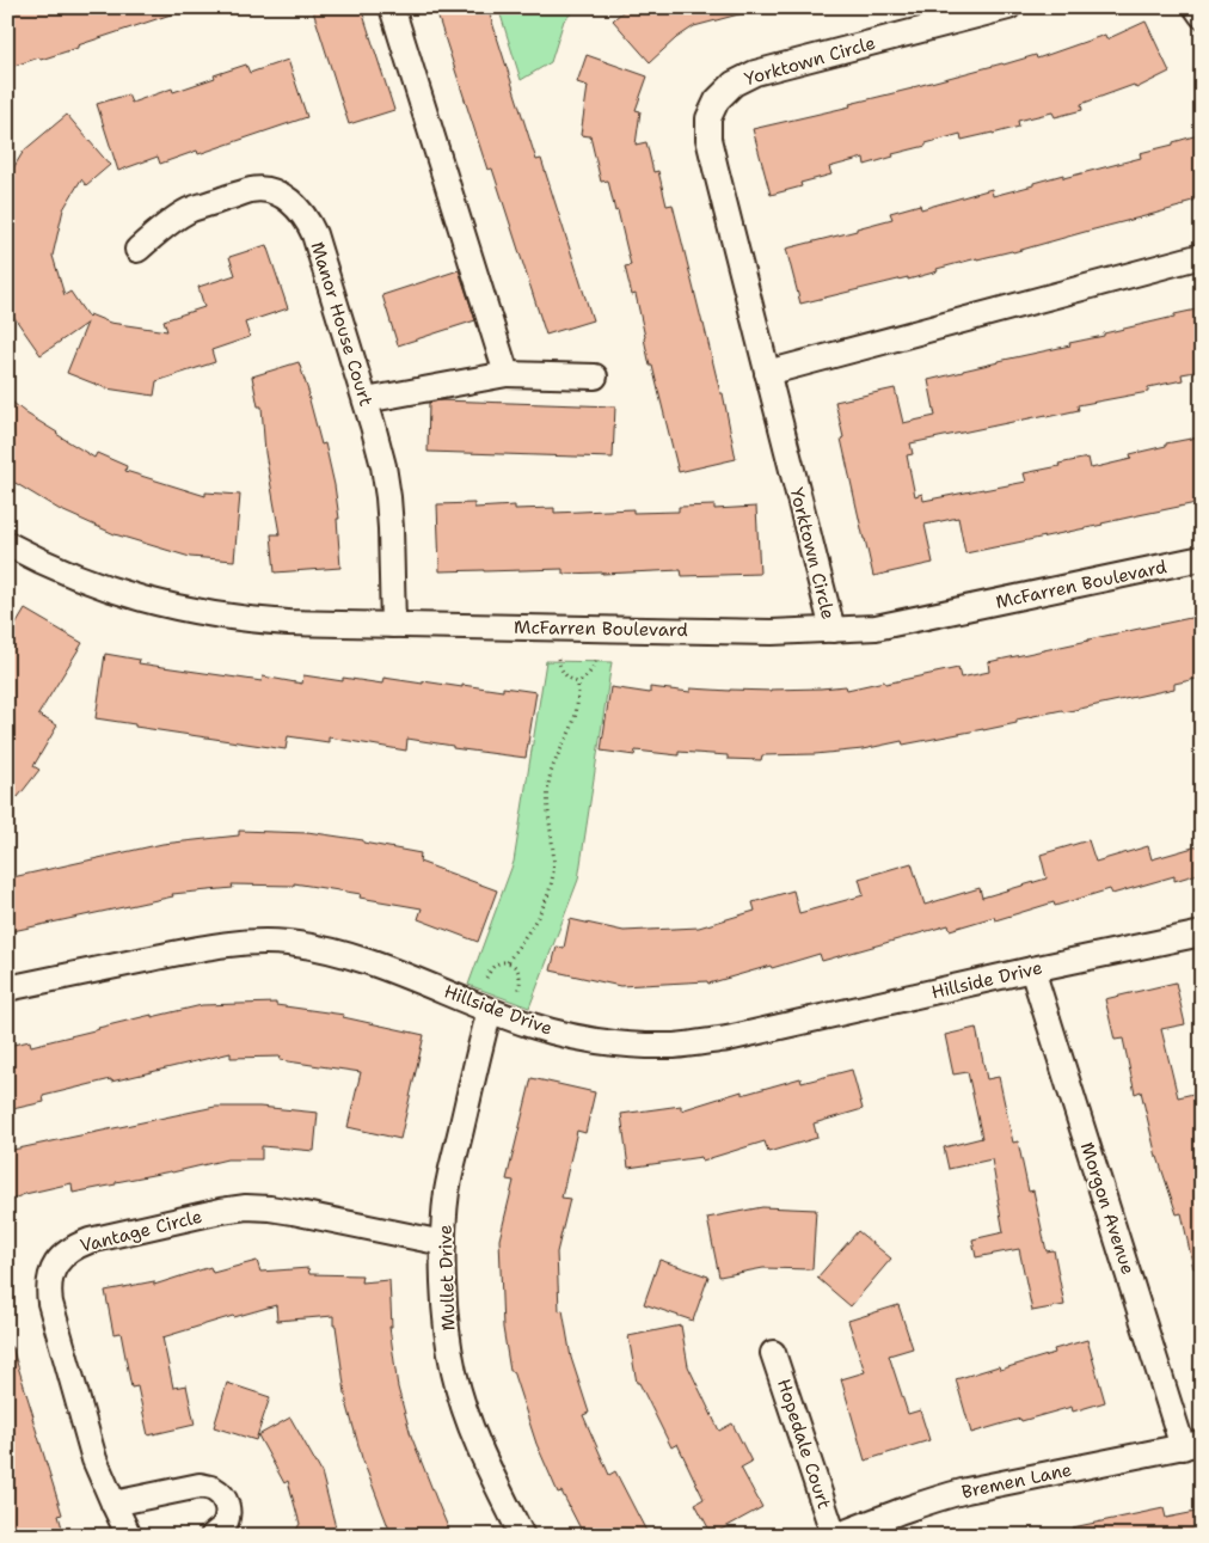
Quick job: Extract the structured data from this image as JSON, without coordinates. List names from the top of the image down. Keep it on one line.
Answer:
{"streets":{"street":["Yorktown Circle","Manor House Court","McFarren Boulevard","Hillside Drive","Morgon Avenue","Vantage Circle","Mullet Drive","Hopedale Court","Bremen Lane"]},"crossings":[["Yorktown Circle","McFarren Boulevard"],["Manor House Court","McFarren Boulevard"],["Hillside Drive","Morgon Avenue"],["Hillside Drive","Mullet Drive"],["Morgon Avenue","Bremen Lane"],["Vantage Circle","Mullet Drive"],["Hopedale Court","Bremen Lane"]]}
